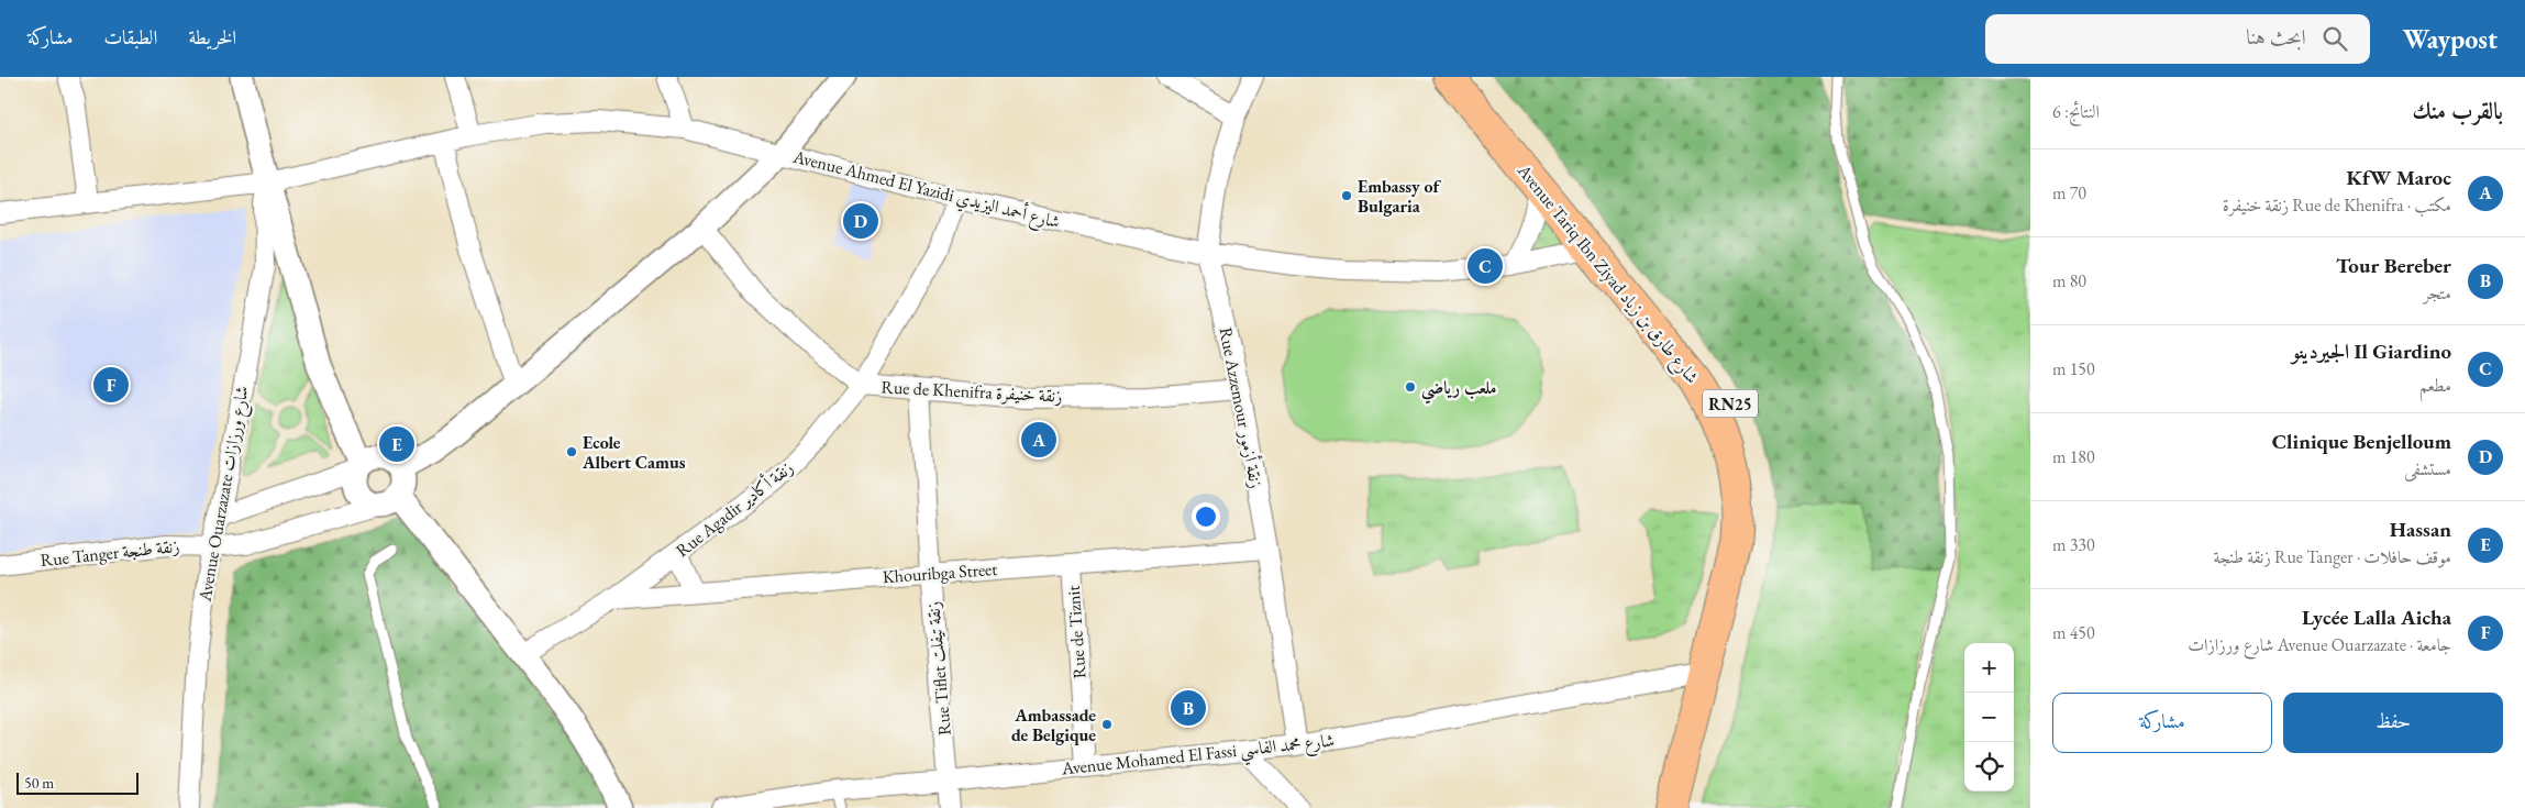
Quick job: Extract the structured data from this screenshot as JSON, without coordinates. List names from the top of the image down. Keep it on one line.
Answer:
{"streets":{"main road":["Avenue Tariq Ibn Ziyad شارع طارق بن زياد","RN25"],"street":["Avenue Ahmed El Yazidi شارع أحمد اليزيدي","Rue de Khenifra زنقة خنيفرة","Rue Azzemour زنقة أزمور","Avenue Ouarzazate شارع ورزازات","Rue Agadir زنقة أكادير","Rue Tanger زنقة طنجة","Khouribga Street","Rue de Tiznit","Rue Tiflet زنقة تيفلت","Avenue Mohamed El Fassi شارع محمد الفاسي"]},"crossings":[["Avenue Ahmed El Yazidi شارع أحمد اليزيدي","Avenue Tariq Ibn Ziyad شارع طارق بن زياد"],["Avenue Ahmed El Yazidi شارع أحمد اليزيدي","Rue Azzemour زنقة أزمور"],["Avenue Ahmed El Yazidi شارع أحمد اليزيدي","Avenue Ouarzazate شارع ورزازات"],["Avenue Ahmed El Yazidi شارع أحمد اليزيدي","Rue Agadir زنقة أكادير"],["Avenue Tariq Ibn Ziyad شارع طارق بن زياد","Avenue Mohamed El Fassi شارع محمد الفاسي"],["Rue de Khenifra زنقة خنيفرة","Rue Azzemour زنقة أزمور"],["Rue de Khenifra زنقة خنيفرة","Rue Agadir زنقة أكادير"],["Rue de Khenifra زنقة خنيفرة","Rue Tiflet زنقة تيفلت"],["Rue Azzemour زنقة أزمور","Khouribga Street"],["Rue Azzemour زنقة أزمور","Avenue Mohamed El Fassi شارع محمد الفاسي"],["Avenue Ouarzazate شارع ورزازات","Rue Tanger زنقة طنجة"],["Rue Agadir زنقة أكادير","Khouribga Street"],["Khouribga Street","Rue de Tiznit"],["Khouribga Street","Rue Tiflet زنقة تيفلت"],["Rue de Tiznit","Avenue Mohamed El Fassi شارع محمد الفاسي"],["Rue Tiflet زنقة تيفلت","Avenue Mohamed El Fassi شارع محمد الفاسي"]],"places":["Embassy of Bulgaria","ملعب رياضي","Ecole Albert Camus","Ambassade de Belgique"],"scale_bar":"50 m","page":{"header":"Waypost","search":"ابحث هنا","nav":["الخريطة","الطبقات","مشاركة"],"heading":["بالقرب منك","النتائج: 6"],"list":[{"mark":"A","name":"KfW Maroc","note":"مكتب · Rue de Khenifra زنقة خنيفرة","value":"70 m"},{"mark":"B","name":"Tour Bereber","note":"متجر","value":"80 m"},{"mark":"C","name":"Il Giardino الجيردينو","note":"مطعم","value":"150 m"},{"mark":"D","name":"Clinique Benjelloum","note":"مستشفى","value":"180 m"},{"mark":"E","name":"Hassan","note":"موقف حافلات · Rue Tanger زنقة طنجة","value":"330 m"},{"mark":"F","name":"Lycée Lalla Aicha","note":"جامعة · Avenue Ouarzazate شارع ورزازات","value":"450 m"}],"pins":["D","C","F","A","E","B"],"map_buttons":["+","−"],"buttons":["حفظ","مشاركة"],"scale":"50 m"}}
